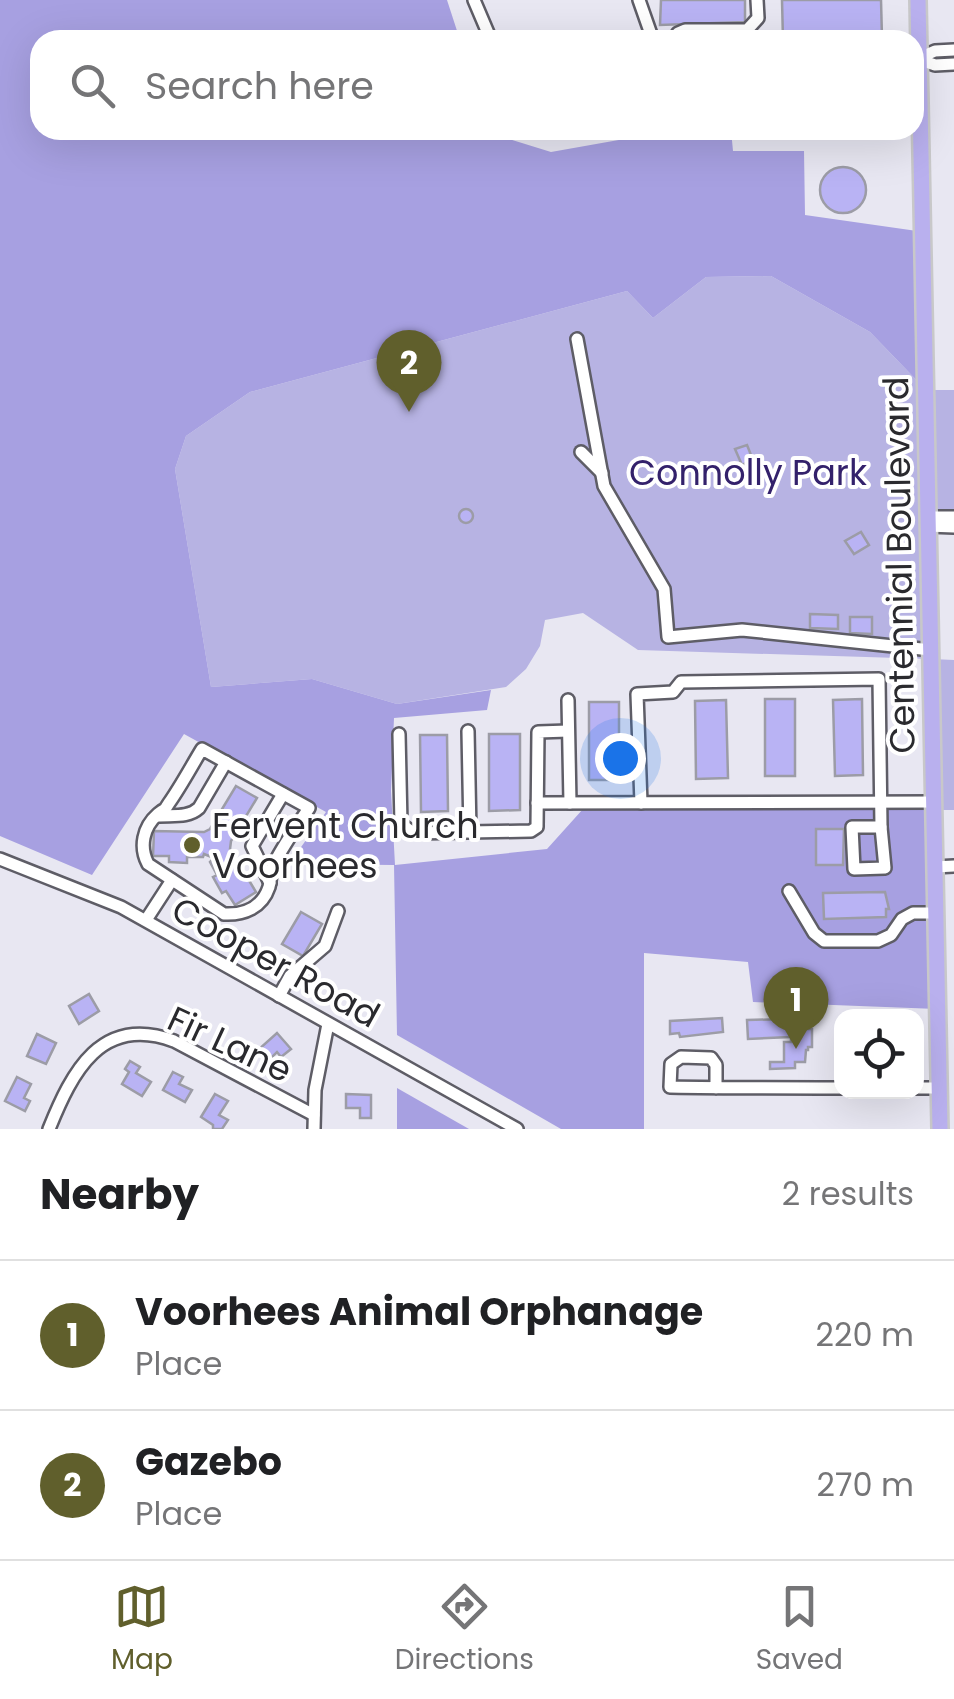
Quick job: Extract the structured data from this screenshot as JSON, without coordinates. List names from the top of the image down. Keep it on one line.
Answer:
{"streets":{"main road":["Centennial Boulevard"],"street":["Cooper Road","Fir Lane"]},"parks":["Connolly Park"],"places":["Fervent Church Voorhees"],"page":{"search":"Search here","pins":["2","1"],"heading":["Nearby","2 results"],"list":[{"mark":"1","name":"Voorhees Animal Orphanage","note":"Place","value":"220 m"},{"mark":"2","name":"Gazebo","note":"Place","value":"270 m"}],"nav":["Map","Directions","Saved"]}}
